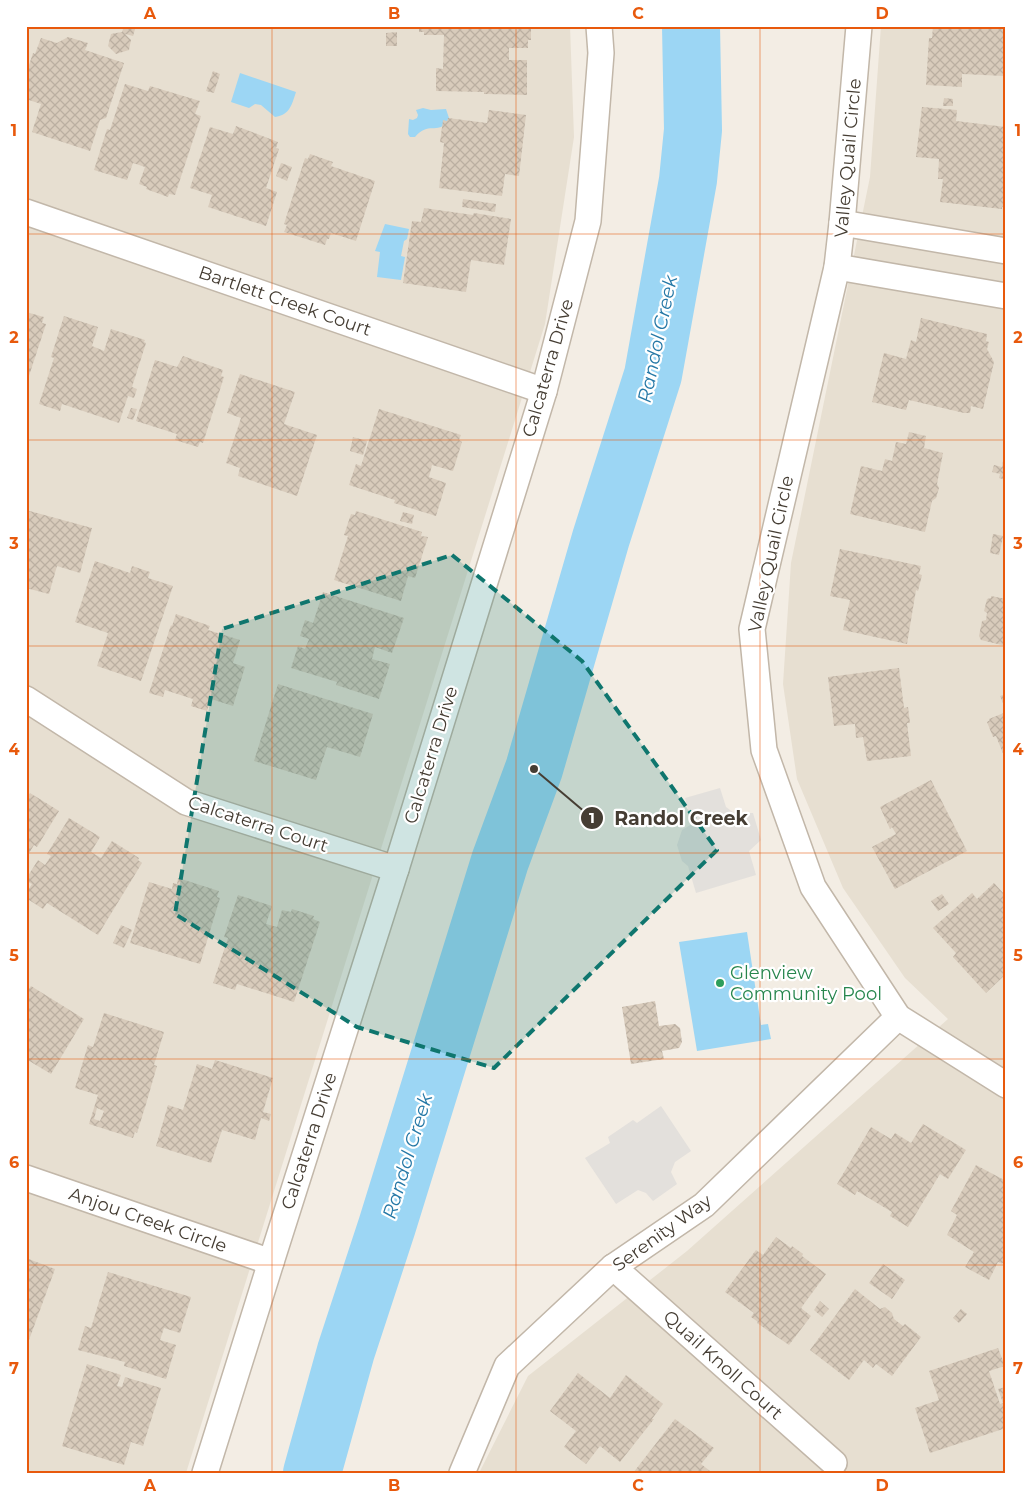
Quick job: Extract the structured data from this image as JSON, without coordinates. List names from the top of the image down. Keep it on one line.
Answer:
{"streets":{"street":["Valley Quail Circle","Bartlett Creek Court","Calcaterra Drive","Calcaterra Court","Anjou Creek Circle","Serenity Way","Quail Knoll Court"]},"crossings":[["Valley Quail Circle","Serenity Way"],["Bartlett Creek Court","Calcaterra Drive"],["Calcaterra Drive","Calcaterra Court"],["Calcaterra Drive","Anjou Creek Circle"],["Serenity Way","Quail Knoll Court"]],"water":["Randol Creek"],"places":["Randol Creek","Glenview Community Pool"],"grid":{"columns":["A","B","C","D"],"rows":["1","2","3","4","5","6","7"]}}
